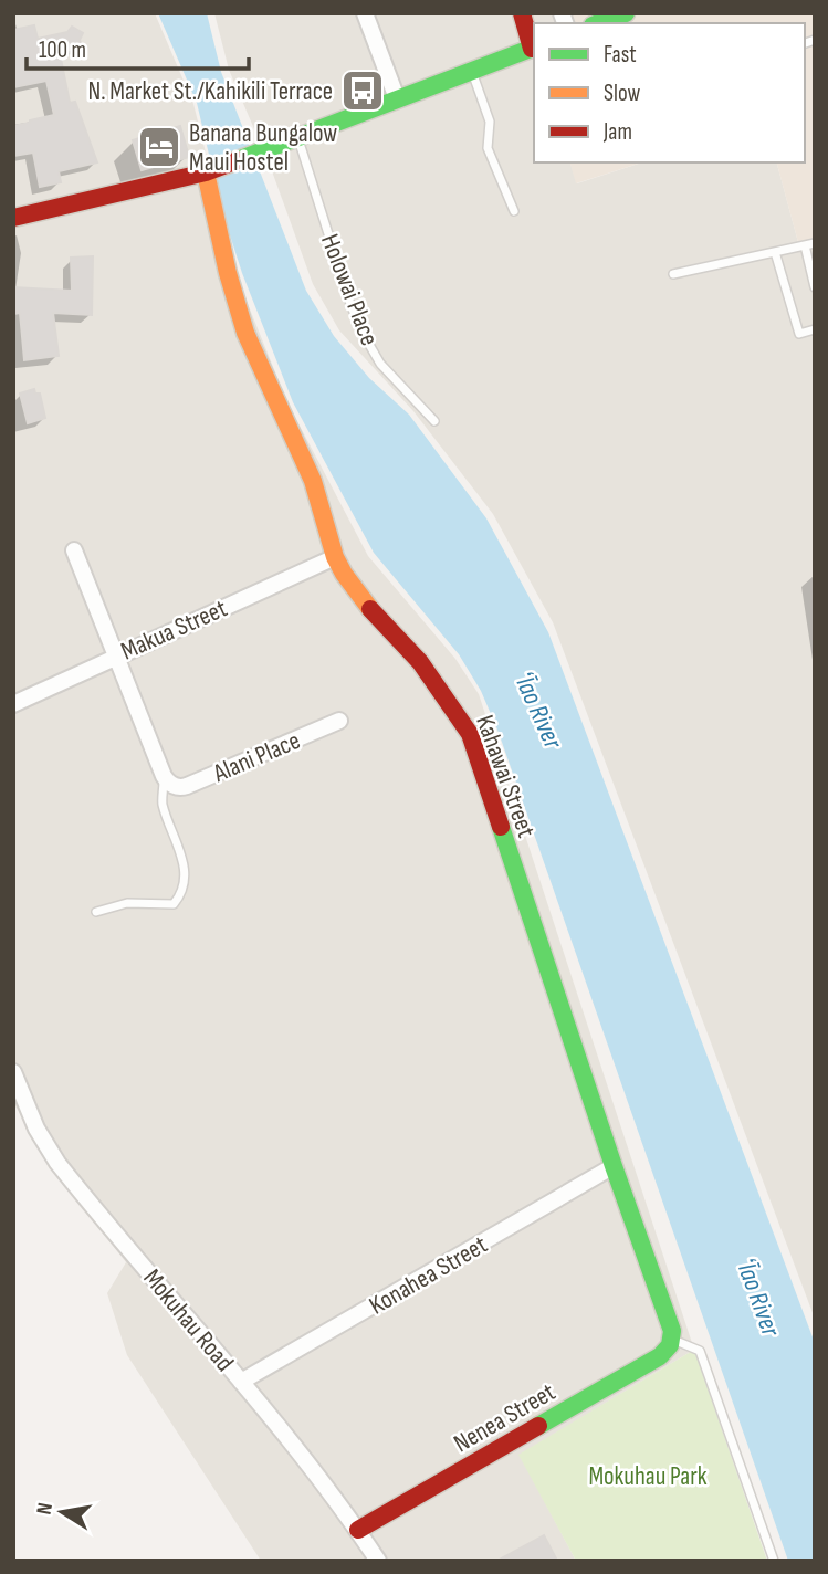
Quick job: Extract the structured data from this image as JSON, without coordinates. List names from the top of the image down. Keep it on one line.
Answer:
{"streets":{"street":["Makua Street","Alani Place","Kahawai Street","Konahea Street","Mokuhau Road","Nenea Street"],"lane":["Holowai Place"]},"crossings":[["Makua Street","Kahawai Street"],["Kahawai Street","Konahea Street"],["Kahawai Street","Nenea Street"],["Konahea Street","Mokuhau Road"],["Mokuhau Road","Nenea Street"]],"water":["ʻĪao River"],"parks":["Mokuhau Park"],"places":{"bus stop":["N. Market St./Kahikili Terrace"],"hotel":["Banana Bungalow Maui Hostel"]},"legend":["Fast","Slow","Jam"],"scale_bar":"100 m","north":"left"}
